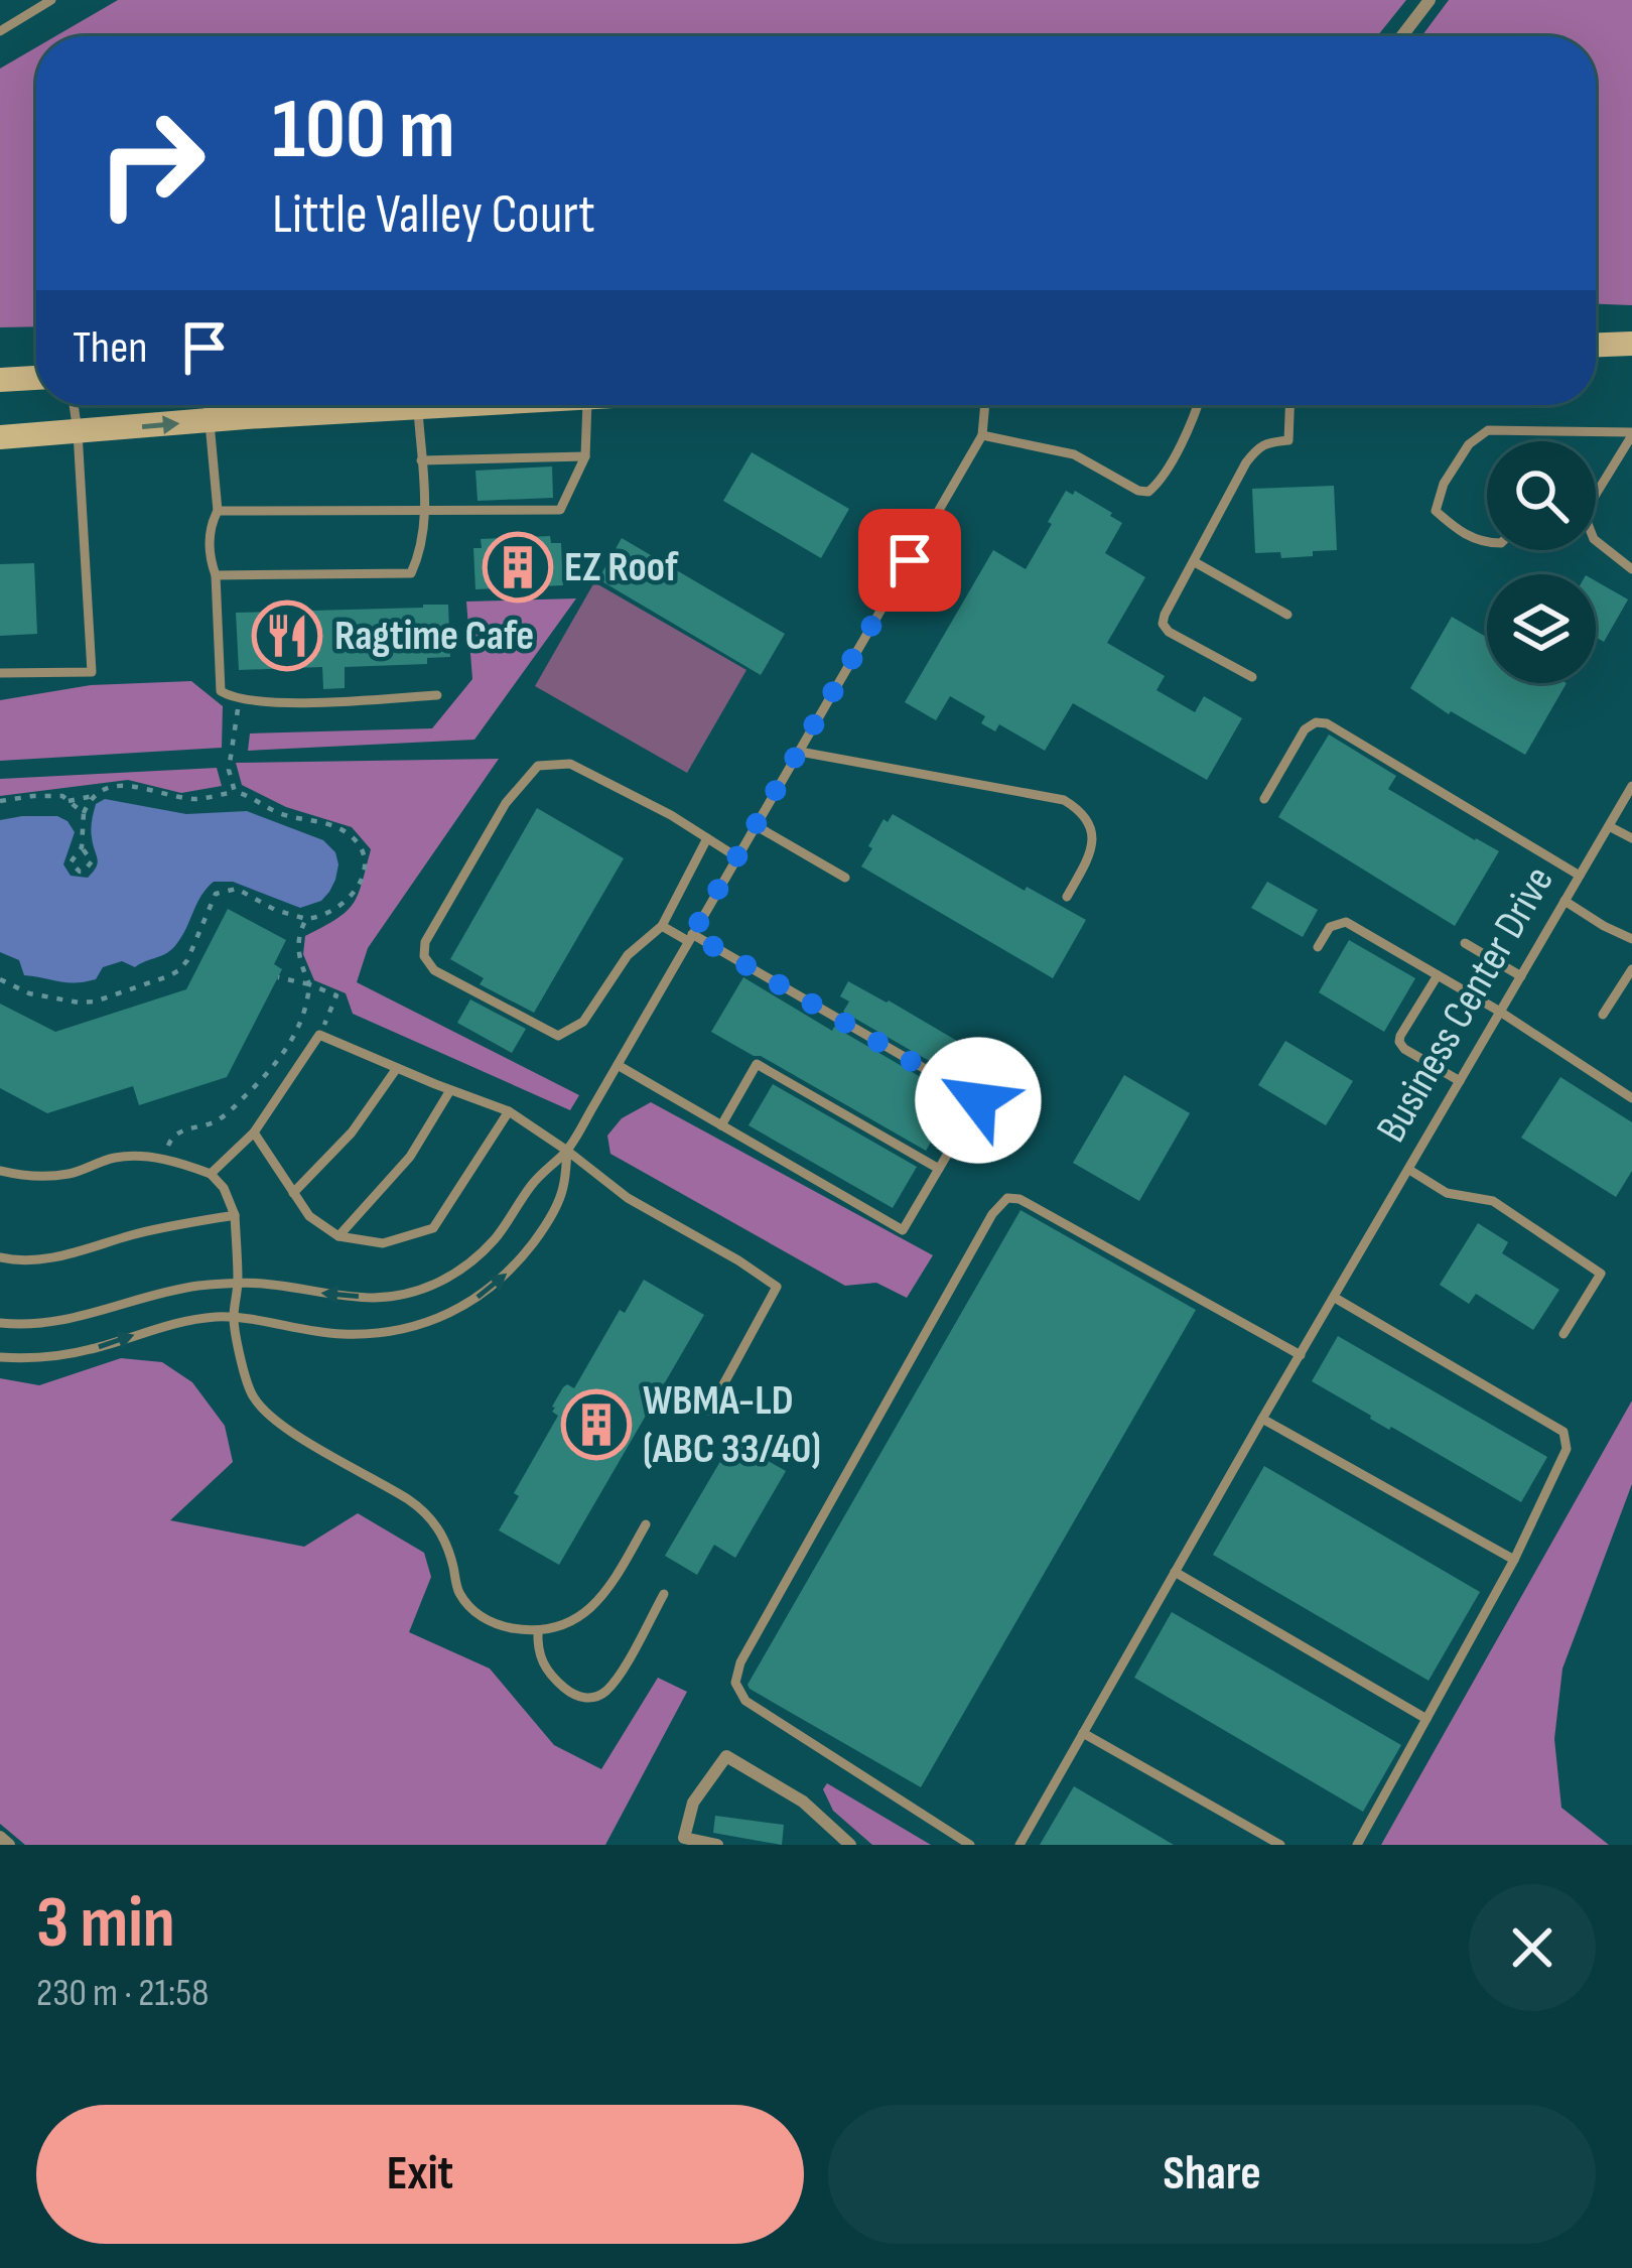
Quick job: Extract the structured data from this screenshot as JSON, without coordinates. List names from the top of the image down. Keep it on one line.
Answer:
{"streets":{"lane":["Business Center Drive"]},"places":{"building":["EZ Roof","WBMA-LD (ABC 33/40)"],"restaurant":["Ragtime Cafe"]},"page":{"turn":["100 m","Little Valley Court"],"then":"Then","heading":["3 min","230 m · 21:58"],"buttons":["Exit","Share"]}}
